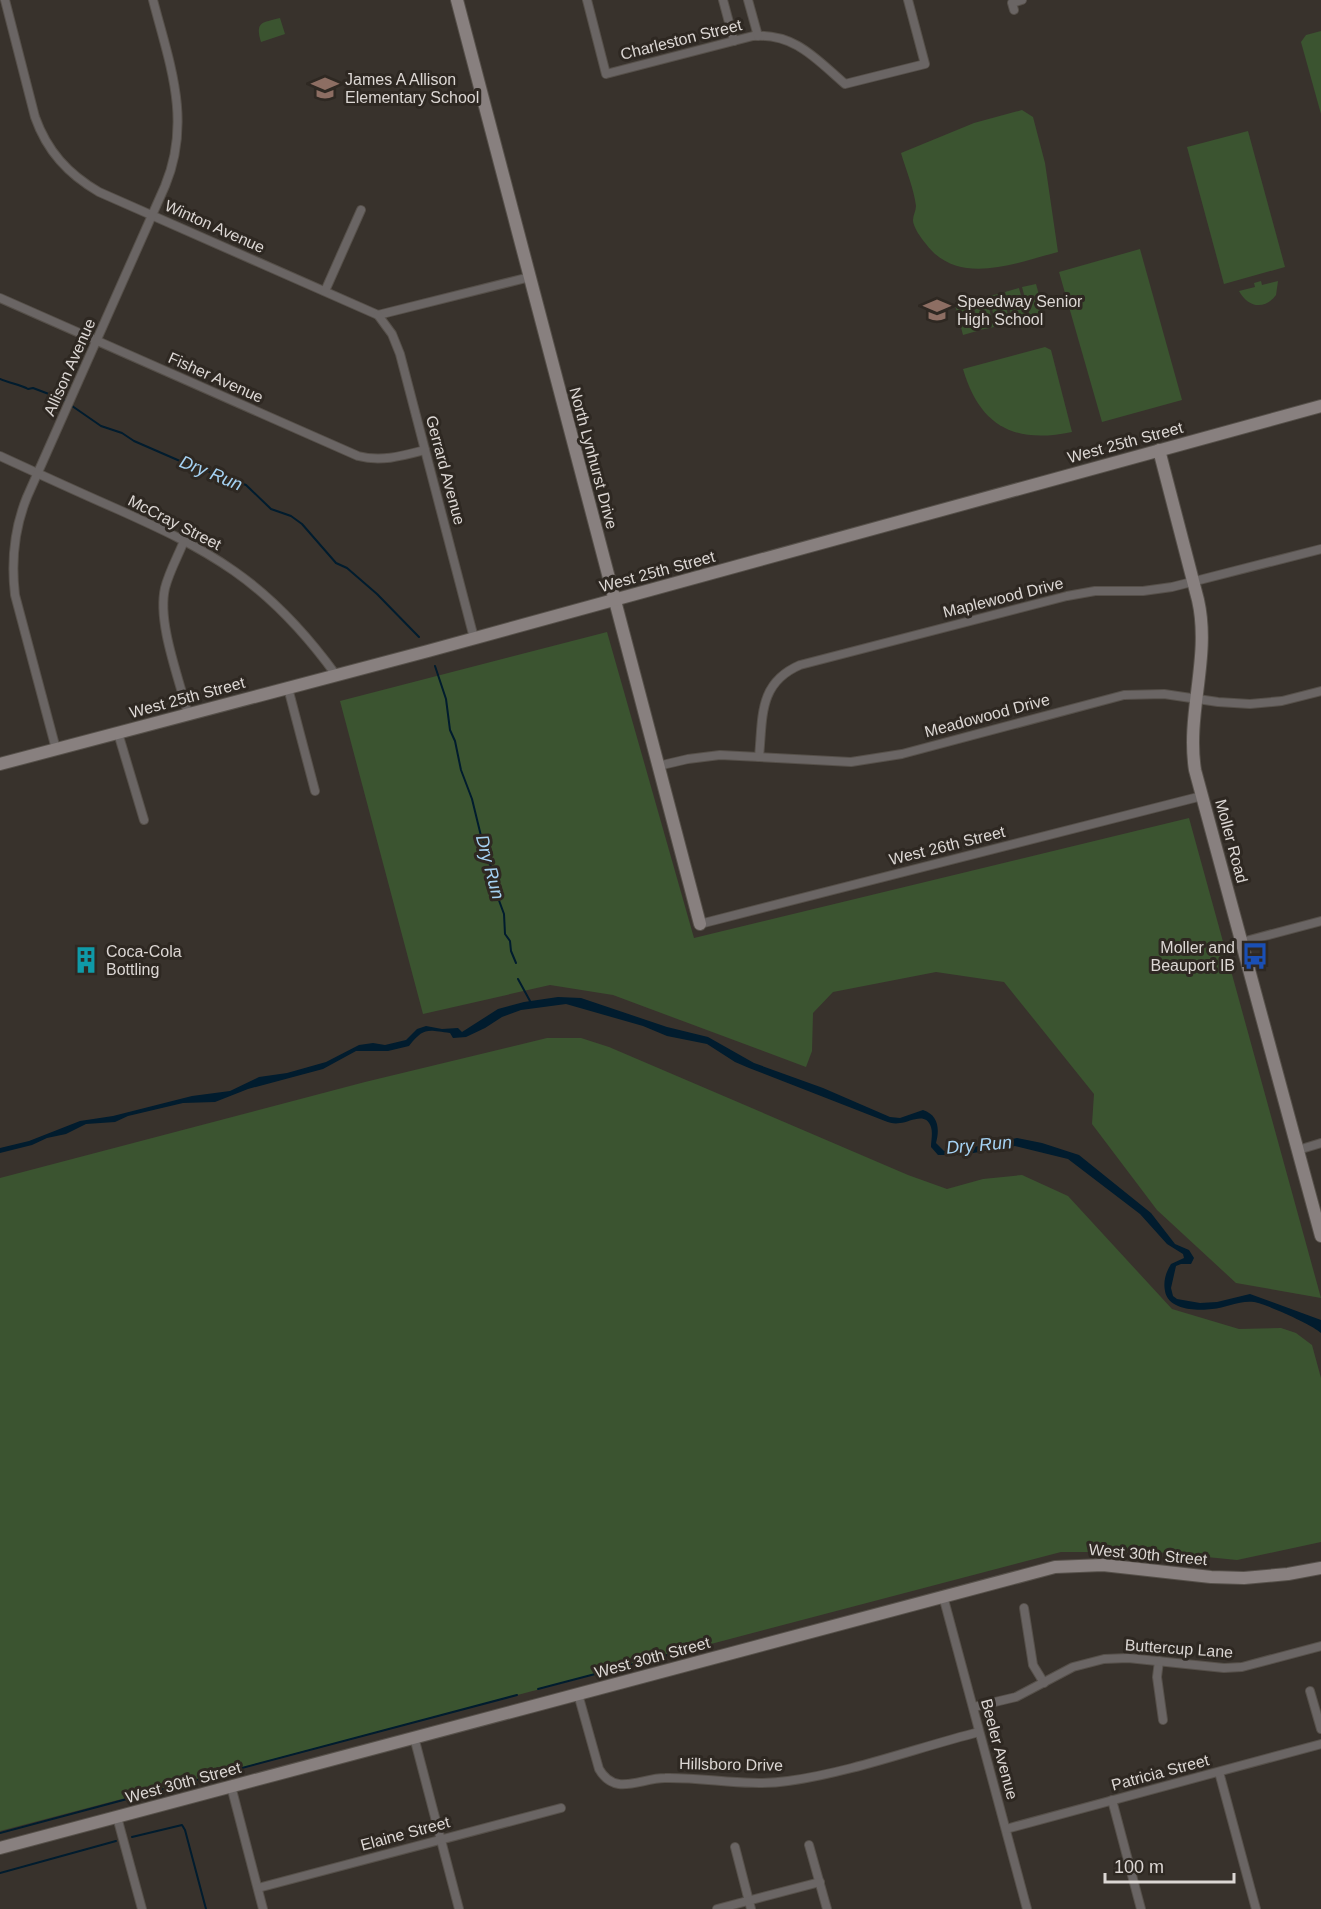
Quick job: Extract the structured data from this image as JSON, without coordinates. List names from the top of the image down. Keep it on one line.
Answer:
{"streets":{"street":["Charleston Street","Winton Avenue","Allison Avenue","Fisher Avenue","West 25th Street","North Lynhurst Drive","Gerrard Avenue","McCray Street","Maplewood Drive","Meadowood Drive","Moller Road","West 26th Street","West 30th Street","Buttercup Lane","Beeler Avenue","Hillsboro Drive","Patricia Street","Elaine Street"]},"crossings":[["Winton Avenue","Allison Avenue"],["Winton Avenue","Gerrard Avenue"],["Allison Avenue","Fisher Avenue"],["Allison Avenue","West 25th Street"],["Allison Avenue","McCray Street"],["Fisher Avenue","Gerrard Avenue"],["West 25th Street","North Lynhurst Drive"],["West 25th Street","Gerrard Avenue"],["West 25th Street","McCray Street"],["West 25th Street","Moller Road"],["North Lynhurst Drive","Meadowood Drive"],["North Lynhurst Drive","West 26th Street"],["Maplewood Drive","Meadowood Drive"],["Maplewood Drive","Moller Road"],["Meadowood Drive","Moller Road"],["Moller Road","West 26th Street"],["West 30th Street","Beeler Avenue"],["West 30th Street","Hillsboro Drive"],["Buttercup Lane","Beeler Avenue"],["Beeler Avenue","Hillsboro Drive"],["Beeler Avenue","Patricia Street"]],"water":["Dry Run"],"places":{"school or university":["James A Allison Elementary School","Speedway Senior High School"],"bus stop":["Moller and Beauport IB"],"building":["Coca-Cola Bottling"]},"scale_bar":"100 m"}
